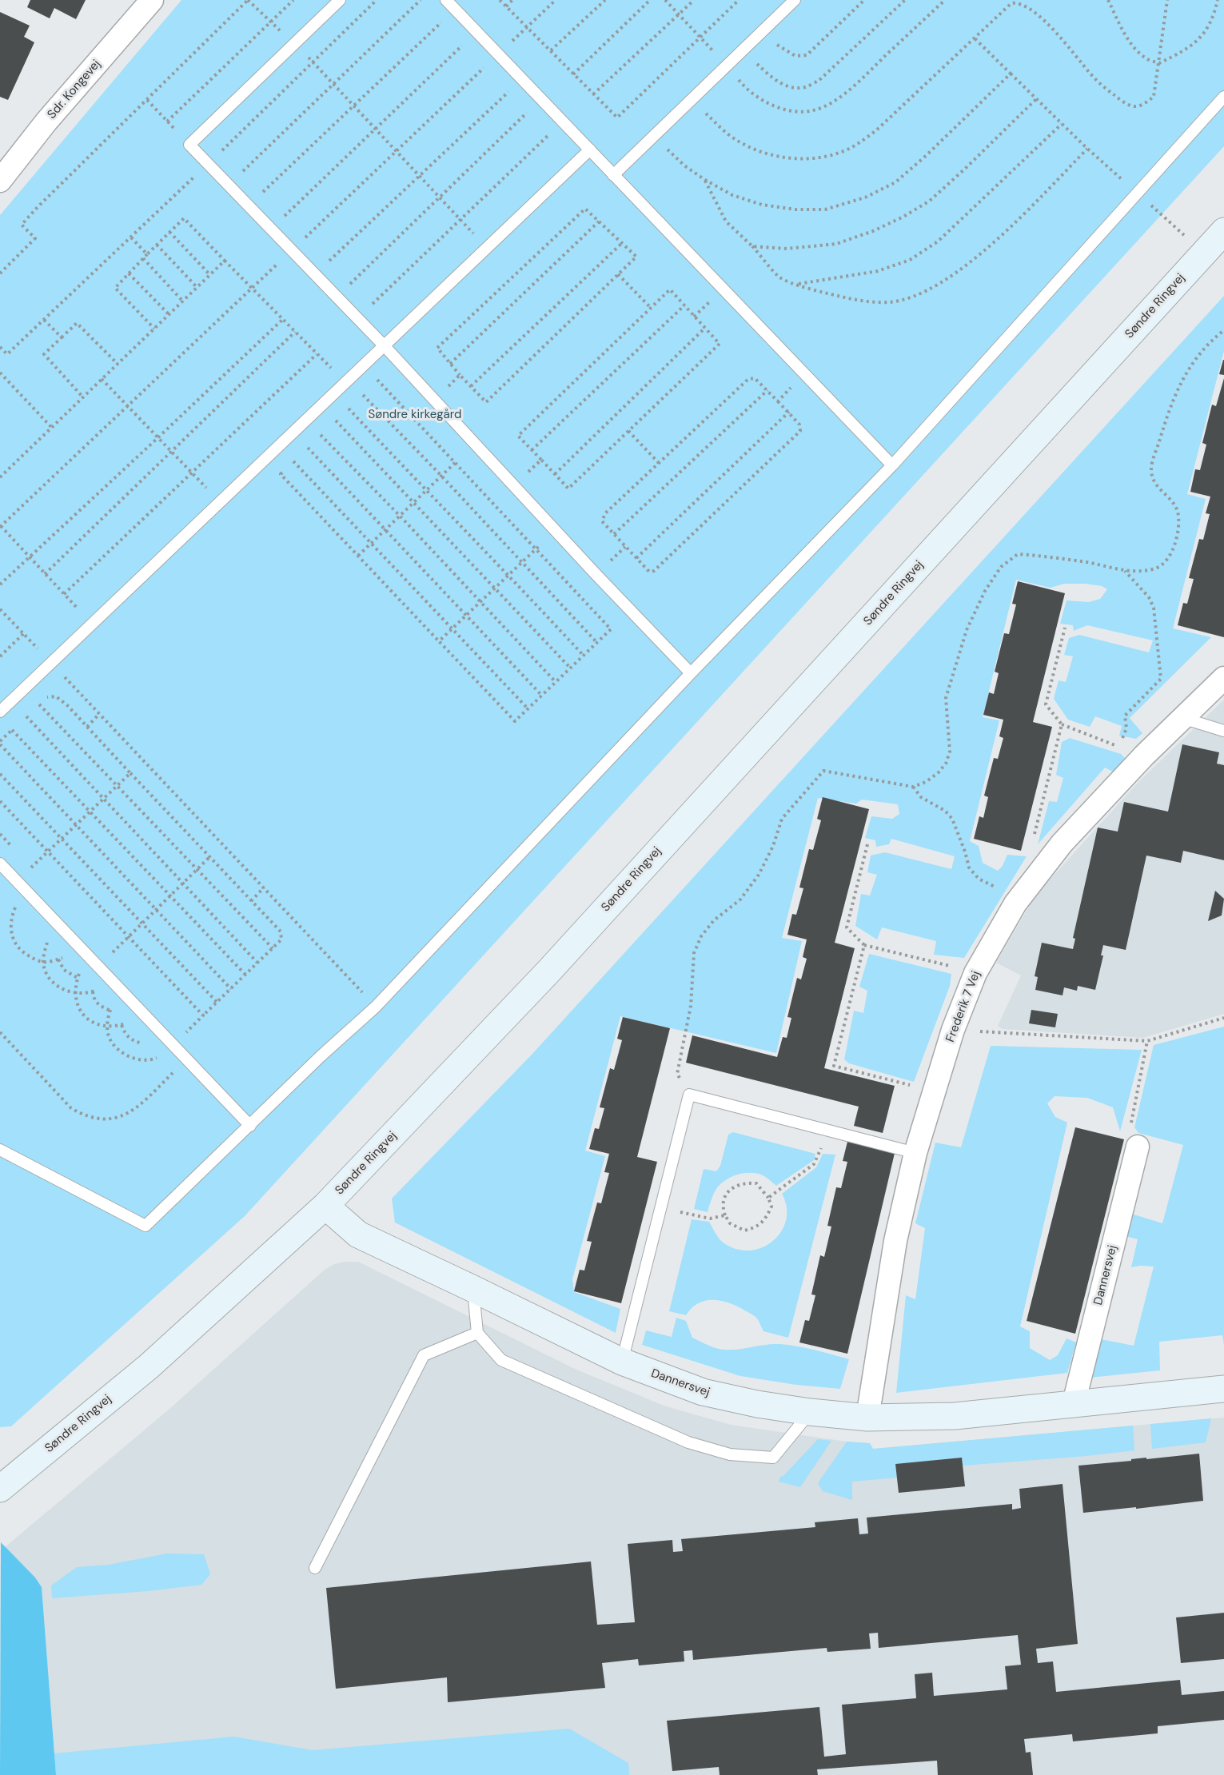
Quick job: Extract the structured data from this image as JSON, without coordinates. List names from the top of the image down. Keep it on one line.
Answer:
{"streets":{"main road":["Søndre Ringvej","Dannersvej"],"street":["Sdr. Kongevej","Frederik 7 Vej"]},"crossings":[["Søndre Ringvej","Dannersvej"],["Frederik 7 Vej","Dannersvej"]],"parks":["Søndre kirkegård"]}
